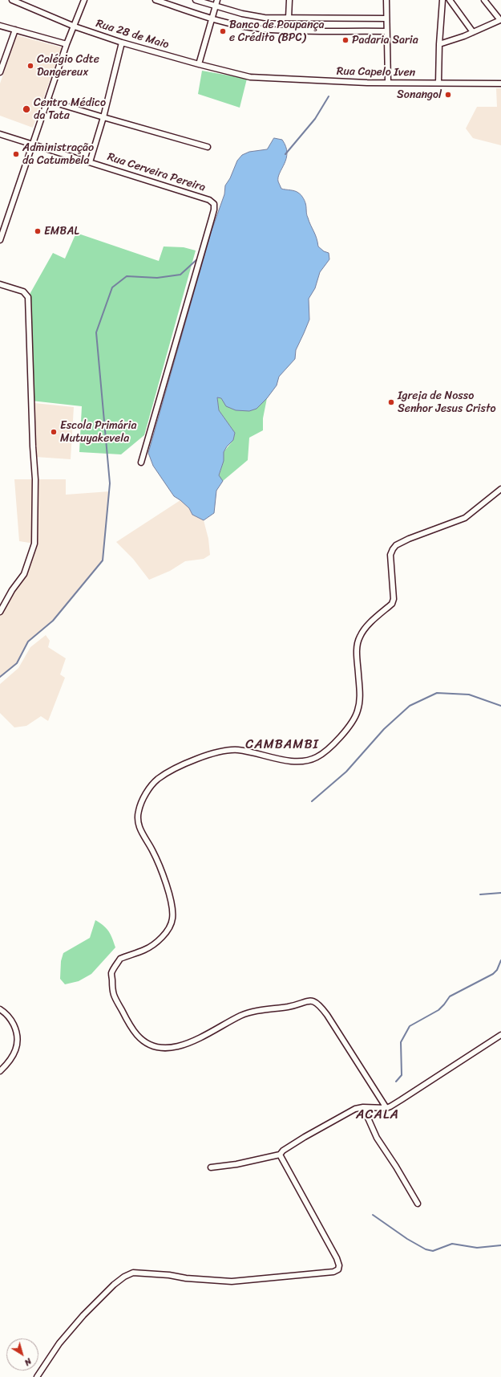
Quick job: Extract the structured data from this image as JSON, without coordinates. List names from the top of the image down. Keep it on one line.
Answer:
{"streets":{"street":["Rua 28 de Maio","Rua Capelo Iven","Rua Cerveira Pereira"]},"crossings":[["Rua 28 de Maio","Rua Capelo Iven"]],"districts":["CAMBAMBI","ACALA"],"places":["Banco de Poupança e Crédito (BPC)","Padaria Saria","Colégio Cdte Dangereux","Sonangol","Centro Médico da Tata","Administração da Catumbela","EMBAL","Igreja de Nosso Senhor Jesus Cristo","Escola Primária Mutuyakevela"],"north":"bottom right"}
